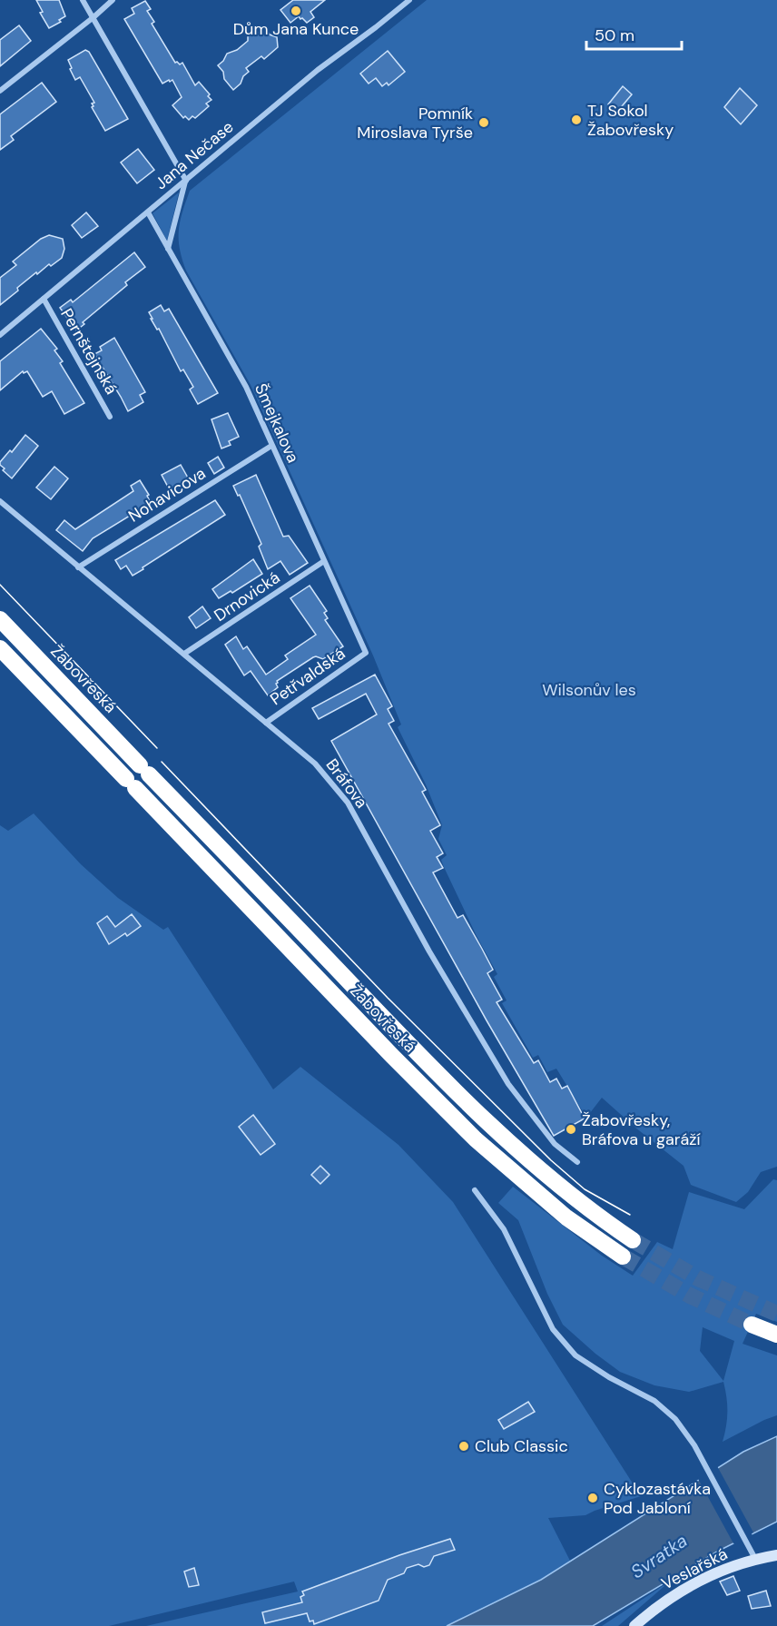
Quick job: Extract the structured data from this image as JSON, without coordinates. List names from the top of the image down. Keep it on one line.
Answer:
{"streets":{"highway":["Žabovřeská"],"street":["Jana Nečase","Pernštejnská","Šmejkalova","Nohavicova","Drnovická","Petřvaldská","Bráfova","Veslařská"]},"crossings":[["Jana Nečase","Pernštejnská"],["Jana Nečase","Šmejkalova"],["Šmejkalova","Nohavicova"],["Šmejkalova","Drnovická"],["Šmejkalova","Petřvaldská"],["Nohavicova","Bráfova"],["Drnovická","Bráfova"],["Petřvaldská","Bráfova"]],"water":["Svratka"],"parks":["Wilsonův les"],"places":["Dům Jana Kunce","TJ Sokol Žabovřesky","Pomník Miroslava Tyrše","Žabovřesky, Bráfova u garáží","Club Classic","Cyklozastávka Pod Jabloní"],"scale_bar":"50 m"}
